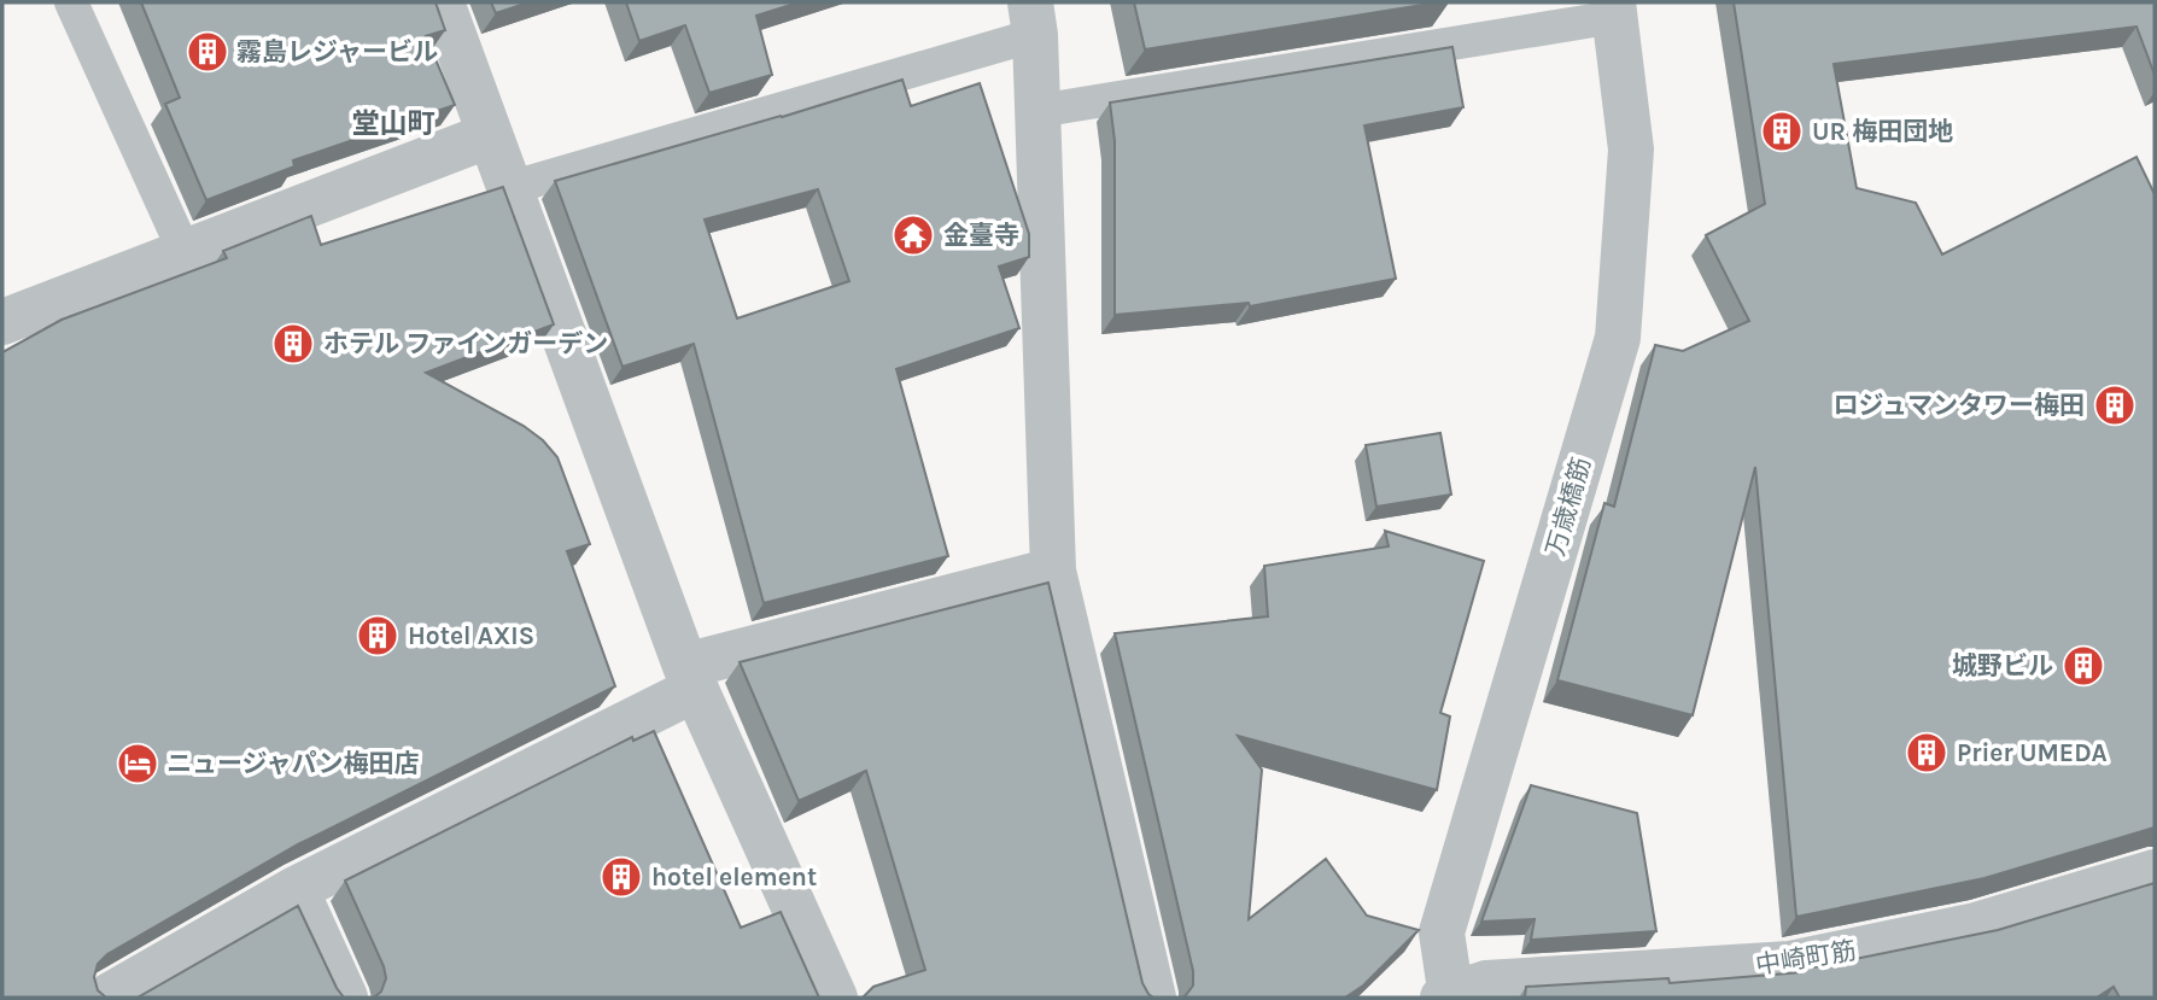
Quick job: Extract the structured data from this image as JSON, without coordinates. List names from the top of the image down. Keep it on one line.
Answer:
{"streets":{"street":["万歳橋筋","中崎町筋"]},"crossings":[["万歳橋筋","中崎町筋"]],"districts":["堂山町"],"places":{"building":["霧島レジャービル","UR 梅田団地","ホテル ファインガーデン","ロジュマンタワー梅田","Hotel AXIS","城野ビル","Prier UMEDA","hotel element"],"temple":["金臺寺"],"hotel":["ニュージャパン梅田店"]}}
